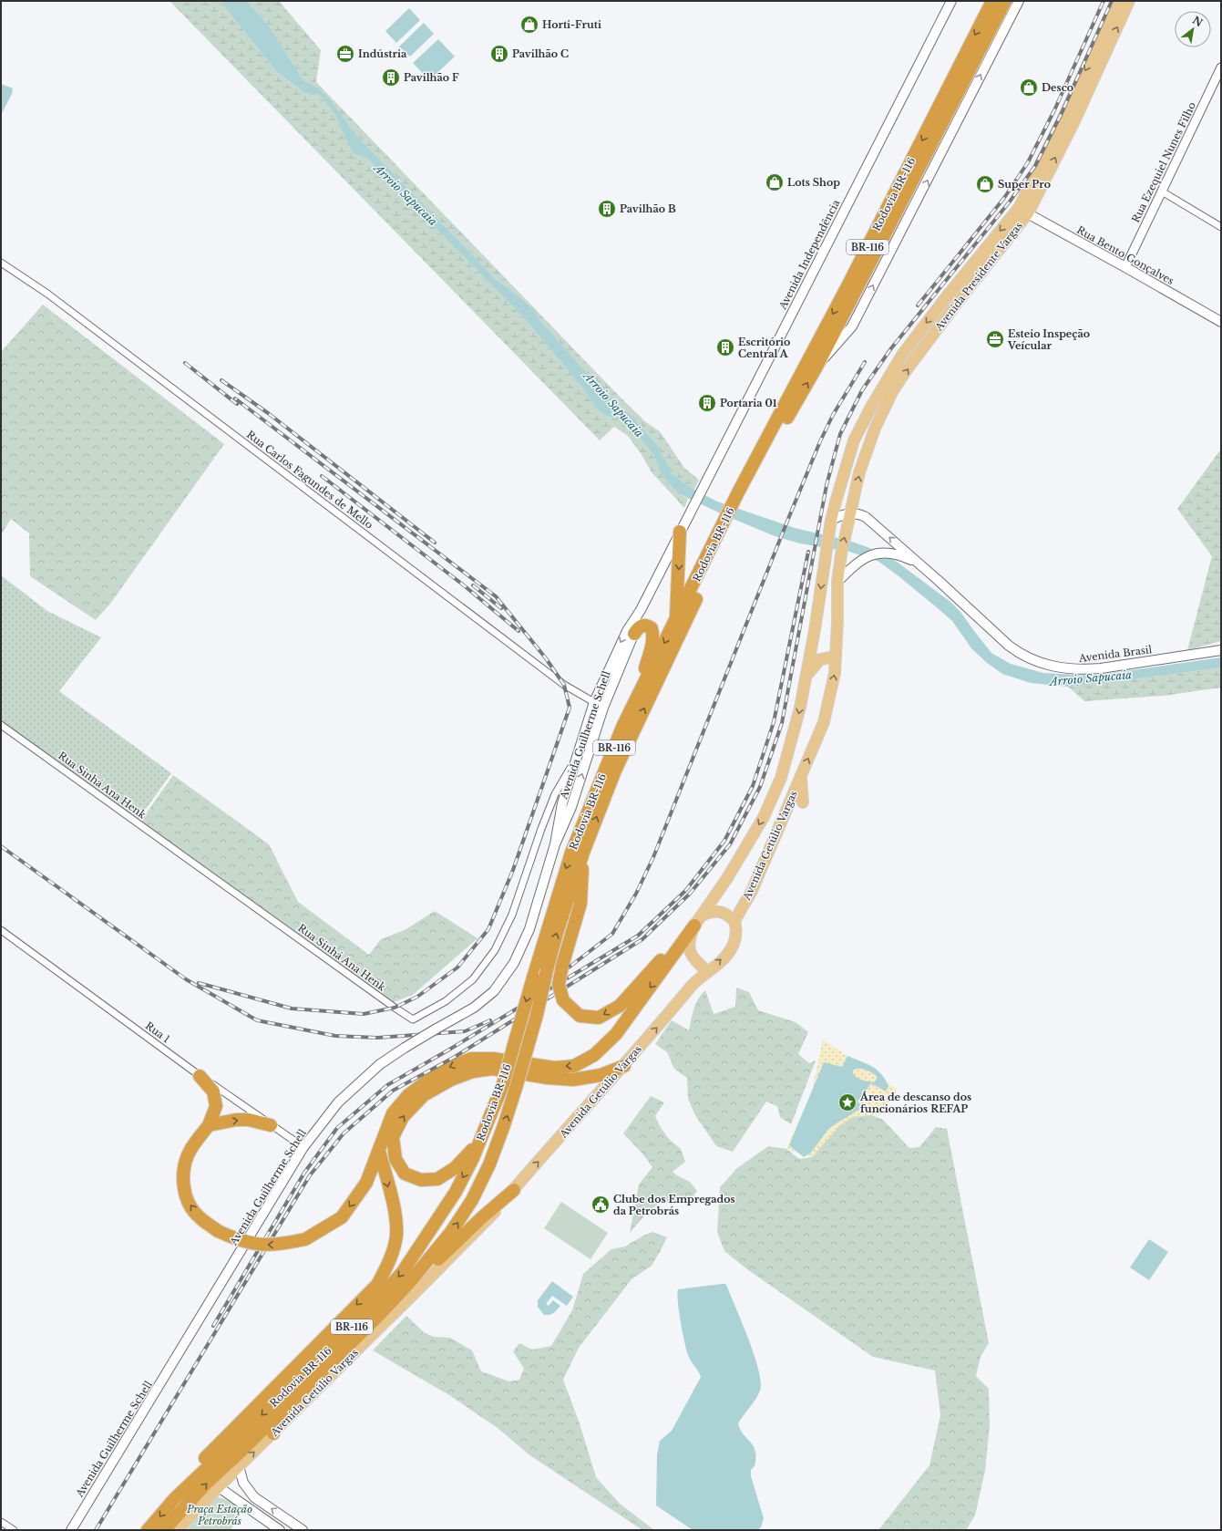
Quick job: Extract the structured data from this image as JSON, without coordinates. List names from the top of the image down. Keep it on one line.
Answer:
{"streets":{"highway":["Rodovia BR-116","BR-116"],"main road":["Avenida Independência","Rua Bento Gonçalves","Avenida Presidente Vargas","Avenida Brasil","Avenida Guilherme Schell","Avenida Getúlio Vargas"],"street":["Rua Ezequiel Nunes Filho","Rua Carlos Fagundes de Mello","Rua Sinhá Ana Henk","Rua 1"]},"crossings":[["Rua Ezequiel Nunes Filho","Rua Bento Gonçalves"],["Rodovia BR-116","BR-116"],["BR-116","Avenida Guilherme Schell"],["BR-116","Avenida Getúlio Vargas"],["Avenida Independência","Avenida Guilherme Schell"],["Rua Bento Gonçalves","Avenida Presidente Vargas"],["Avenida Presidente Vargas","Avenida Brasil"],["Avenida Presidente Vargas","Avenida Getúlio Vargas"],["Rua Carlos Fagundes de Mello","Avenida Guilherme Schell"],["Avenida Brasil","Avenida Getúlio Vargas"],["Avenida Guilherme Schell","Rua Sinhá Ana Henk"],["Avenida Guilherme Schell","Rua 1"]],"water":["Arroio Sapucaia"],"parks":["Praça Estação Petrobrás"],"places":{"shop":["Horti-Fruti","Desco","Lots Shop","Super Pro"],"office":["Indústria","Esteio Inspeção Veícular"],"building":["Pavilhão C","Pavilhão F","Pavilhão B","Escritório Central A","Portaria 01"],"place":["Área de descanso dos funcionários REFAP"],"public building":["Clube dos Empregados da Petrobrás"]},"north":"top right"}
